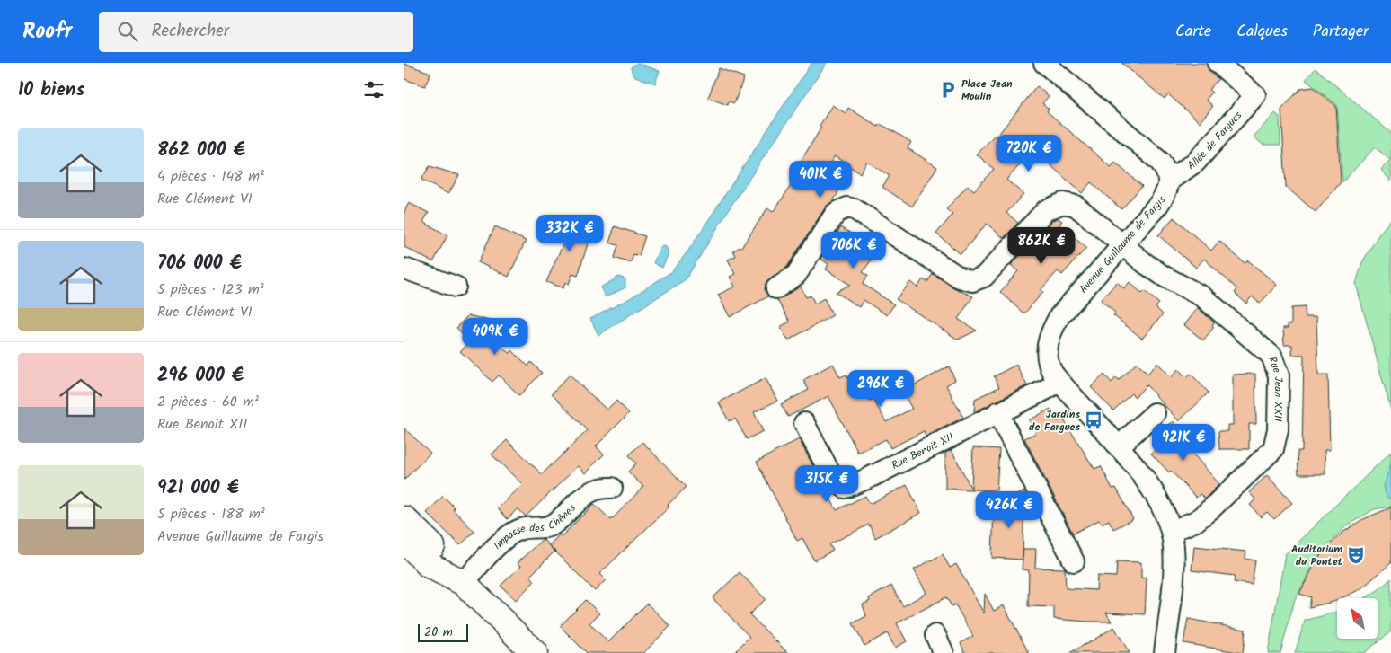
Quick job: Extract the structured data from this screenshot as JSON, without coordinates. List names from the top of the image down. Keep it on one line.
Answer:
{"streets":{"street":["Allée de Fargues","Avenue Guillaume de Fargis","Rue Jean XXII","Rue Benoit XII","Impasse des Chênes"]},"crossings":[["Allée de Fargues","Avenue Guillaume de Fargis"],["Avenue Guillaume de Fargis","Rue Jean XXII"],["Avenue Guillaume de Fargis","Rue Benoit XII"]],"places":{"parking":["Place Jean Moulin"],"bus stop":["Jardins de Fargues"],"theatre":["Auditorium du Pontet"]},"scale_bar":"20 m","north":"top left","page":{"header":"Roofr","search":"Rechercher","nav":["Carte","Calques","Partager"],"heading":"10 biens","list":[{"name":"862 000 €","note":"4 pièces · 148 m² · Rue Clément VI"},{"name":"706 000 €","note":"5 pièces · 123 m² · Rue Clément VI"},{"name":"296 000 €","note":"2 pièces · 60 m² · Rue Benoit XII"},{"name":"921 000 €","note":"5 pièces · 188 m² · Avenue Guillaume de Fargis"}],"price":["720K €","401K €","332K €","862K €","706K €","409K €","296K €","921K €","315K €","426K €"],"scale":"20 m"}}
